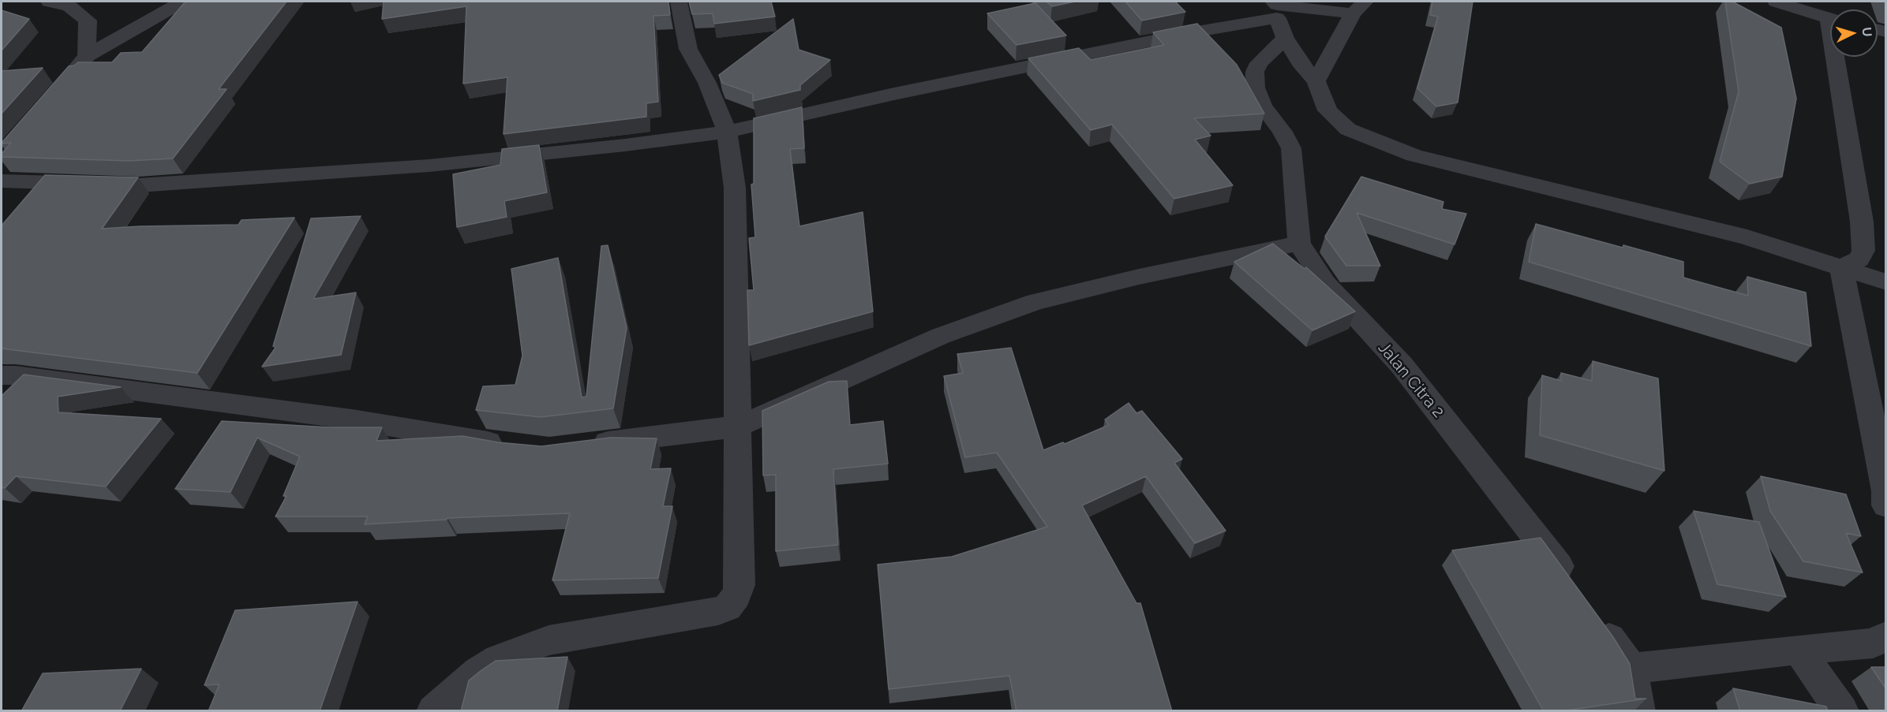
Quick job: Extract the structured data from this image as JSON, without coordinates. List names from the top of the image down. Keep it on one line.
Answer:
{"streets":{"street":["Jalan Citra 2"]},"north":"right"}
